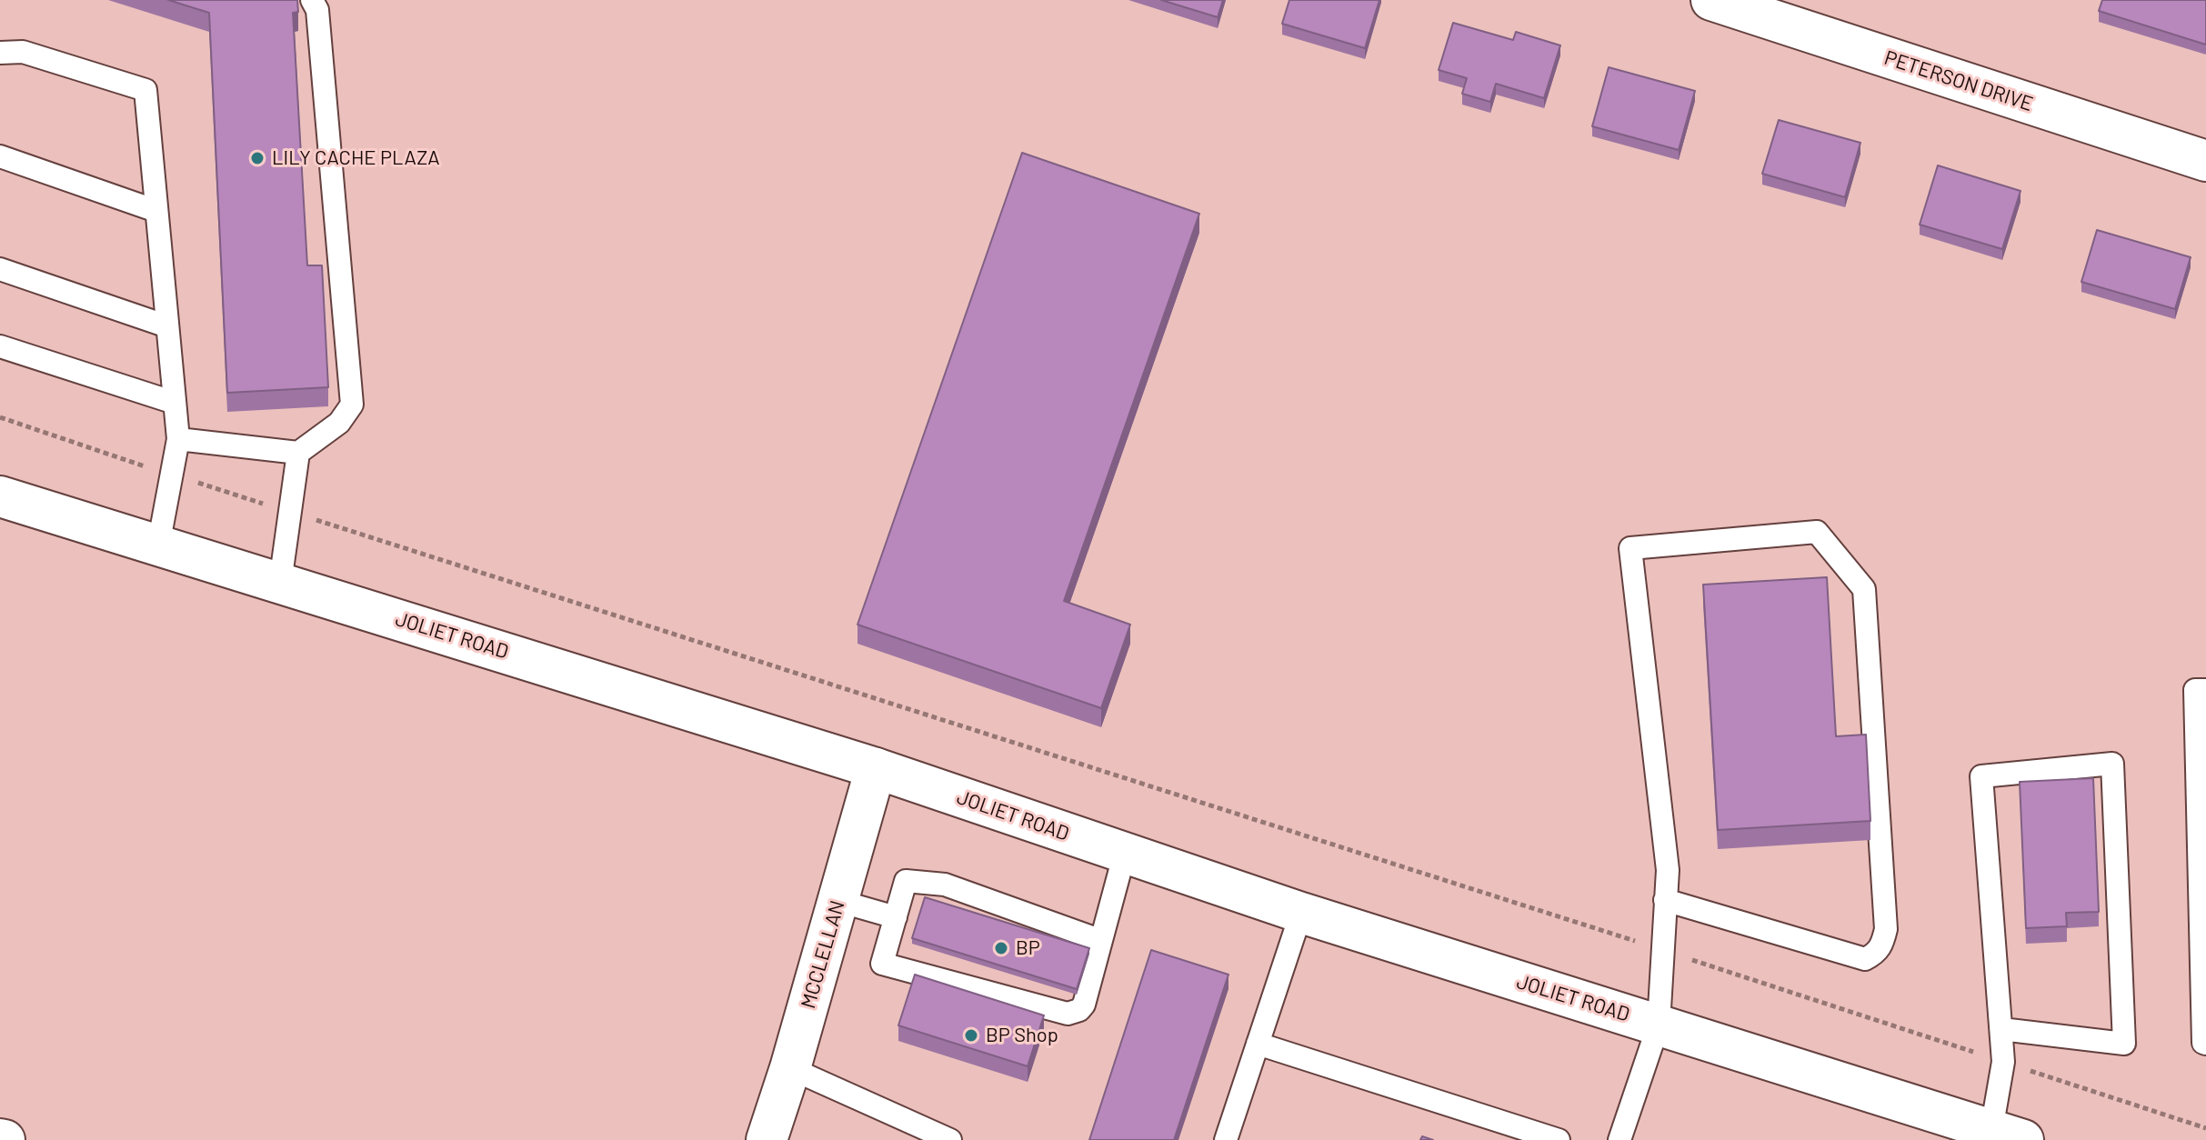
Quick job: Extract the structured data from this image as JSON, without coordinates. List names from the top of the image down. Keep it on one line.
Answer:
{"streets":{"main road":["PETERSON DRIVE","JOLIET ROAD","MCCLELLAN"]},"crossings":[["JOLIET ROAD","MCCLELLAN"]],"places":["LILY CACHE PLAZA","BP","BP Shop"]}
